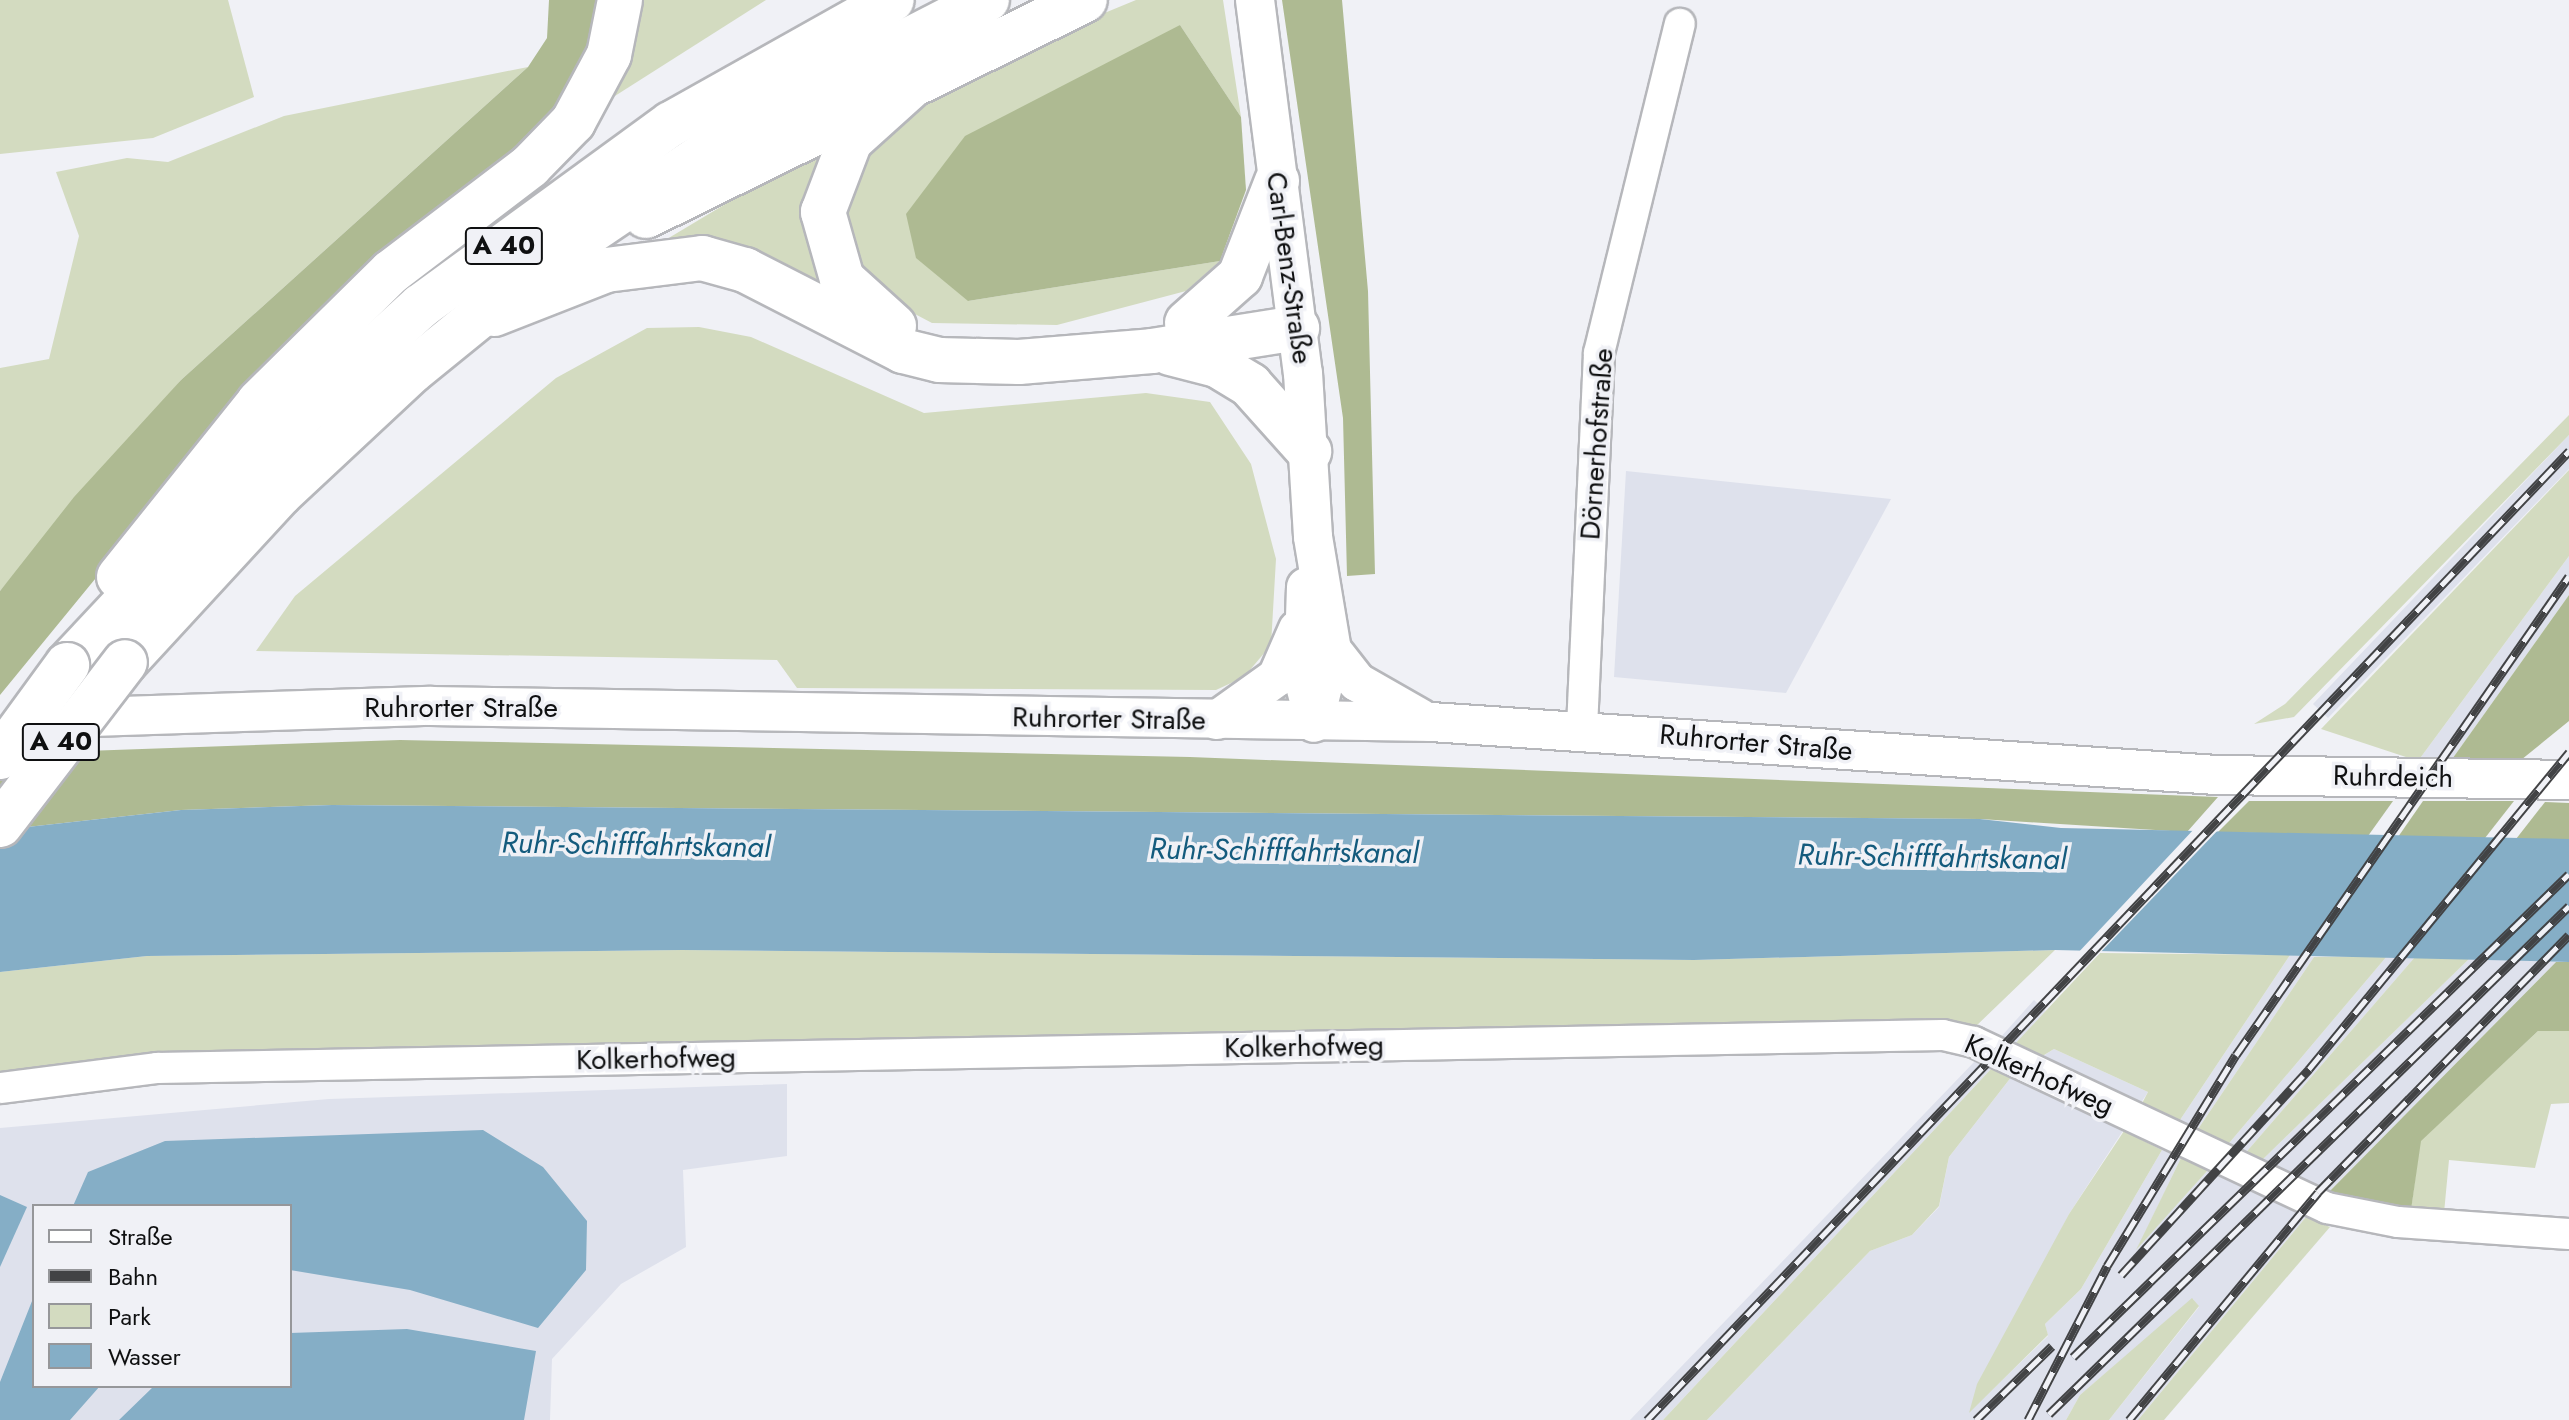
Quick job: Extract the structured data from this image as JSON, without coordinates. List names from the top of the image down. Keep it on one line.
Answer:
{"streets":{"highway":["A 40"],"main road":["Carl-Benz-Straße","Ruhrorter Straße","Ruhrdeich"],"street":["Dörnerhofstraße","Kolkerhofweg"]},"crossings":[["Carl-Benz-Straße","Ruhrorter Straße"],["Dörnerhofstraße","Ruhrorter Straße"],["Ruhrorter Straße","Ruhrdeich"]],"water":["Ruhr-Schifffahrtskanal"],"legend":["Straße","Bahn","Park","Wasser"]}
